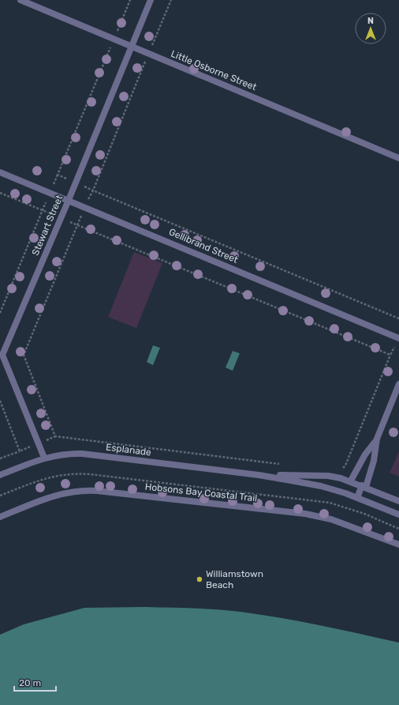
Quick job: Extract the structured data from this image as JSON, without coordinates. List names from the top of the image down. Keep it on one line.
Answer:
{"streets":{"street":["Little Osborne Street","Stewart Street","Gellibrand Street","Esplanade","Hobsons Bay Coastal Trail"]},"crossings":[["Little Osborne Street","Stewart Street"],["Stewart Street","Gellibrand Street"],["Stewart Street","Esplanade"]],"places":["Williamstown Beach"],"scale_bar":"20 m","north":"top"}
